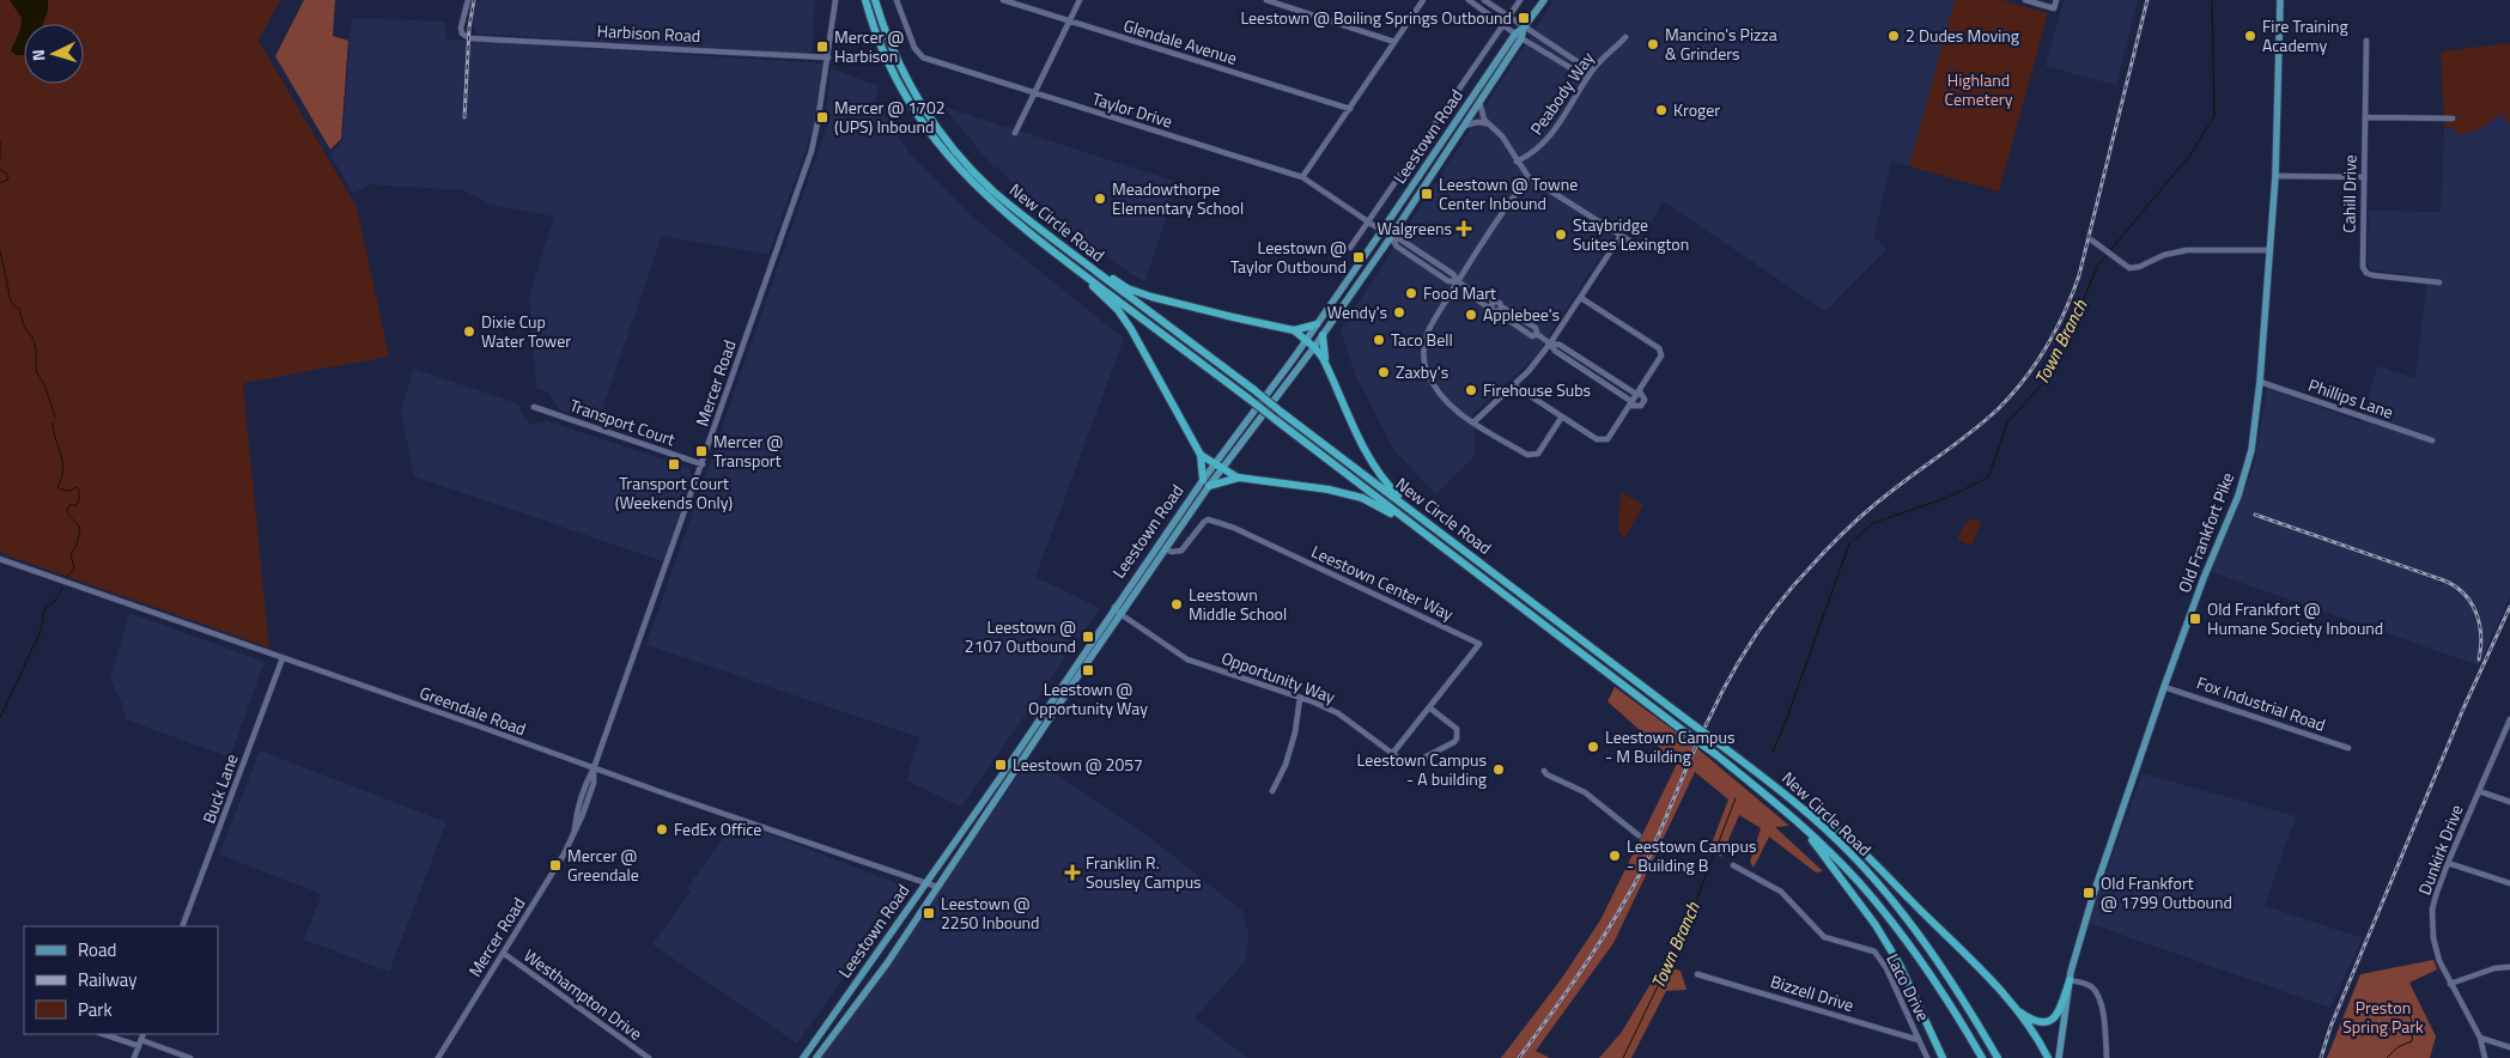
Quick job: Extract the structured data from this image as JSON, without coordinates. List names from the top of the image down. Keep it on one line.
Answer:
{"streets":{"highway":["New Circle Road"],"main road":["Leestown Road","Old Frankfort Pike"],"street":["Harbison Road","Glendale Avenue","Peabody Way","Taylor Drive","Cahill Drive","Mercer Road","Phillips Lane","Transport Court","Leestown Center Way","Opportunity Way","Fox Industrial Road","Greendale Road","Buck Lane","Dunkirk Drive","Laco Drive","Bizzell Drive","Westhampton Drive"]},"crossings":[["Harbison Road","Mercer Road"],["Taylor Drive","Leestown Road"],["Leestown Road","Leestown Center Way"],["Leestown Road","Opportunity Way"],["Leestown Road","Greendale Road"],["Mercer Road","Transport Court"],["Mercer Road","Greendale Road"],["Mercer Road","Westhampton Drive"],["Phillips Lane","Old Frankfort Pike"],["Old Frankfort Pike","Fox Industrial Road"],["Leestown Center Way","Opportunity Way"],["Greendale Road","Buck Lane"],["Laco Drive","Bizzell Drive"]],"water":["Town Branch"],"parks":["Highland Cemetery","Preston Spring Park"],"places":{"transit":["Leestown @ Boiling Springs Outbound","Mercer @ Harbison","Mercer @ 1702 (UPS) Inbound","Leestown @ Towne Center Inbound","Leestown @ Taylor Outbound","Mercer @ Transport","Transport Court (Weekends Only)","Old Frankfort @ Humane Society Inbound","Leestown @ 2107 Outbound","Leestown @ Opportunity Way","Leestown @ 2057","Mercer @ Greendale","Old Frankfort @ 1799 Outbound","Leestown @ 2250 Inbound"],"other":["2 Dudes Moving","Fire Training Academy","Mancino's Pizza & Grinders","Kroger","Meadowthorpe Elementary School","Staybridge Suites Lexington","Food Mart","Wendy's","Applebee's","Dixie Cup Water Tower","Taco Bell","Zaxby's","Firehouse Subs","Leestown Middle School","Leestown Campus - M Building","Leestown Campus - A building","FedEx Office","Leestown Campus - Building B"],"health":["Walgreens","Franklin R. Sousley Campus"]},"legend":["Road","Railway","Park"],"north":"left"}
